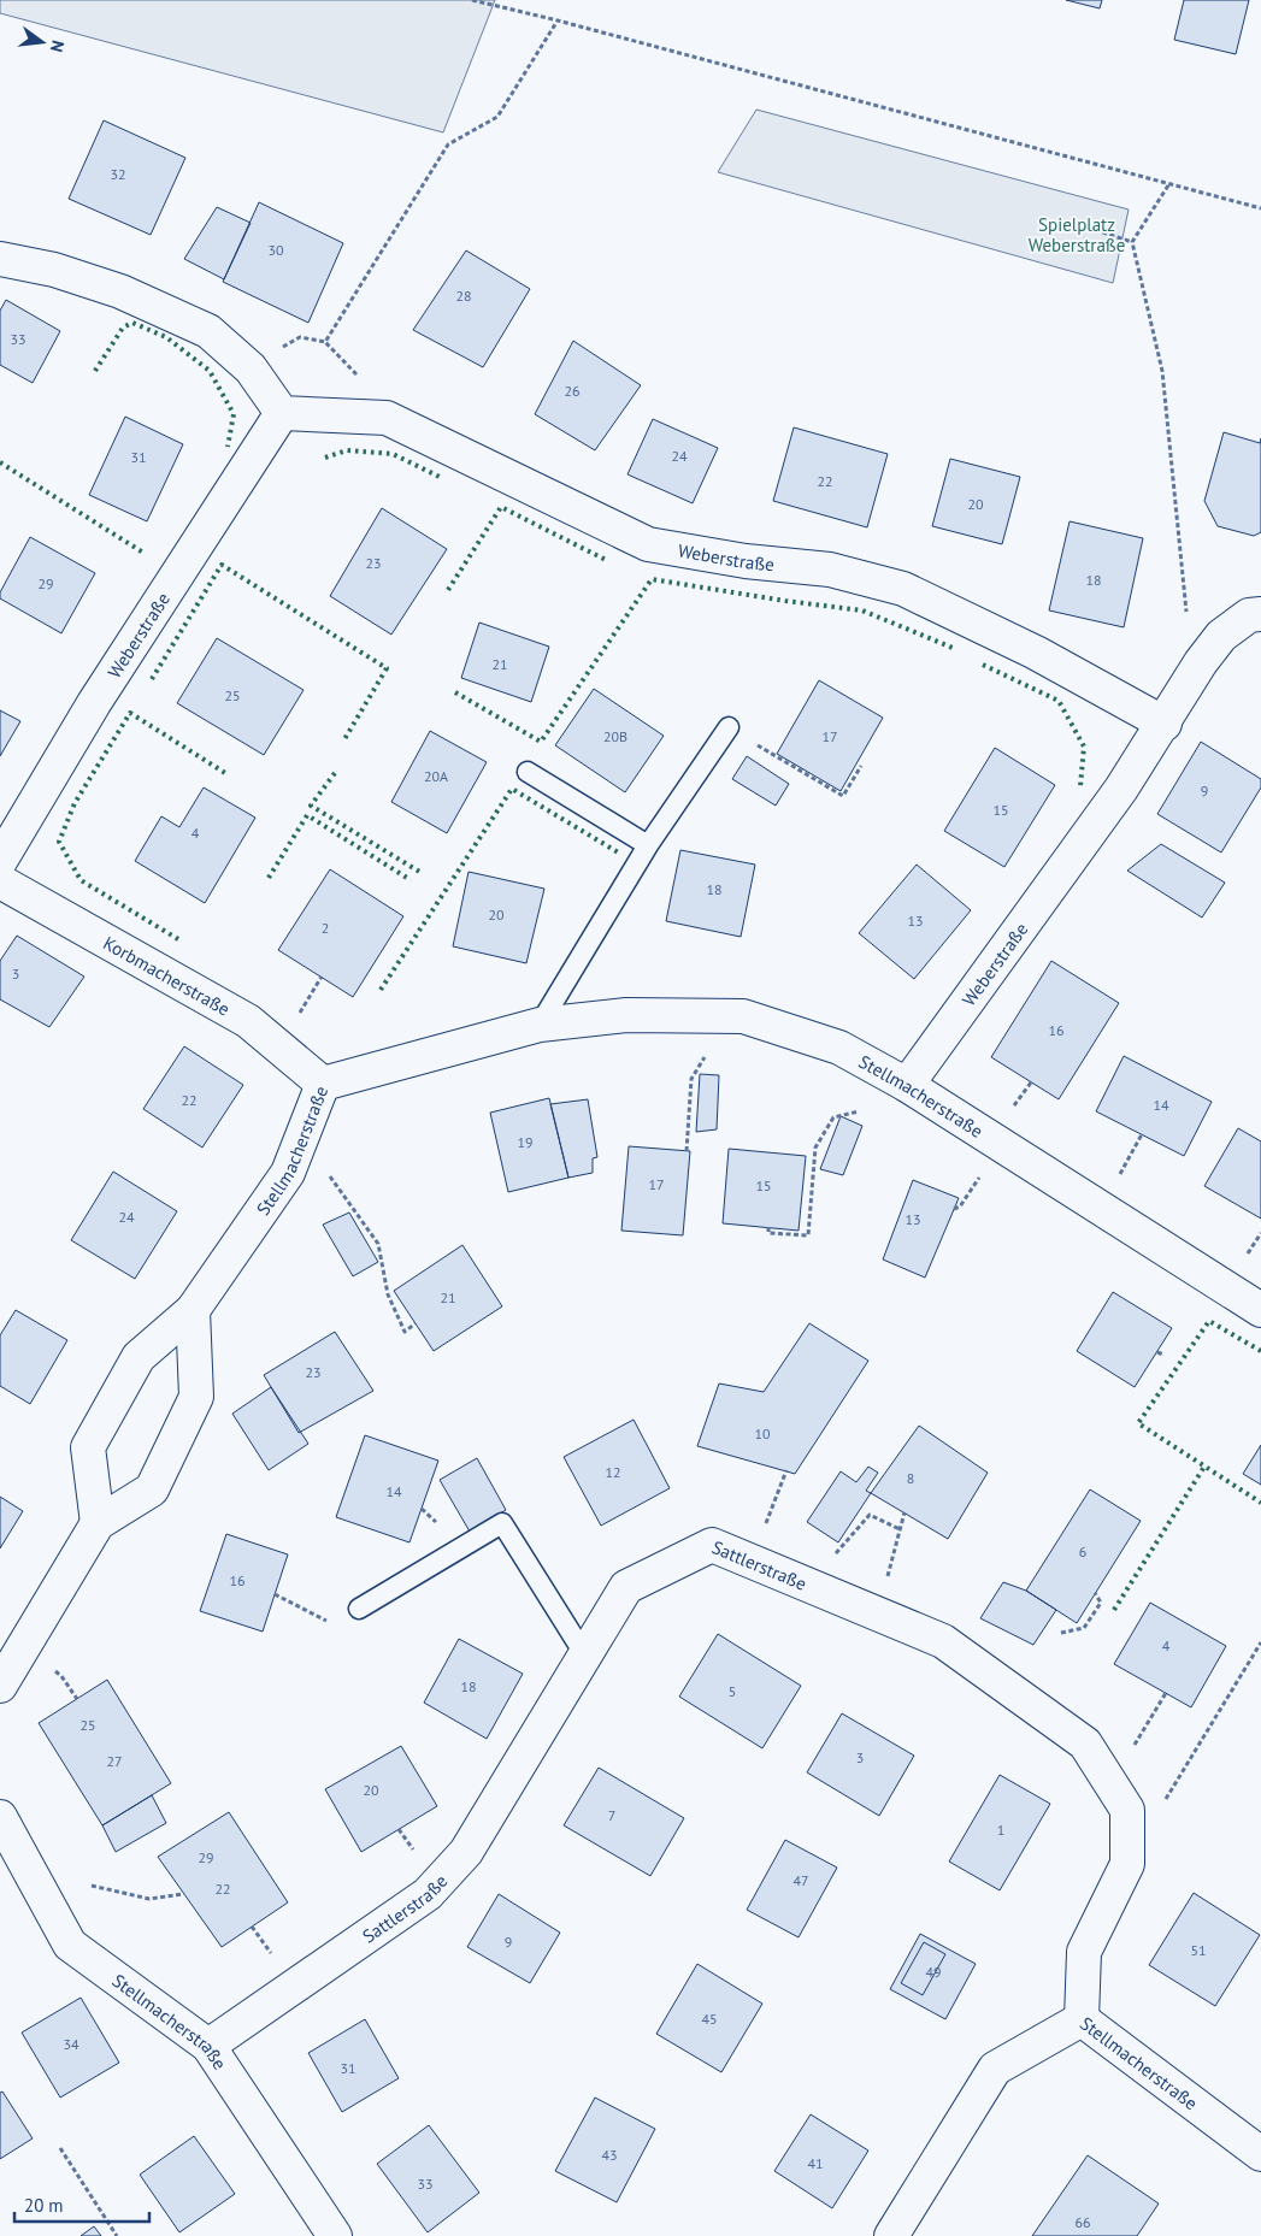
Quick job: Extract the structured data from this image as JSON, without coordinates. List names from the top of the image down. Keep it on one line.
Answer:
{"streets":{"street":["Weberstraße","Korbmacherstraße","Stellmacherstraße","Sattlerstraße"]},"crossings":[["Weberstraße","Stellmacherstraße"],["Korbmacherstraße","Stellmacherstraße"],["Stellmacherstraße","Sattlerstraße"]],"parks":["Spielplatz Weberstraße"],"house_numbers":["32","30","28","33","26","24","31","22","20","23","18","29","21","25","20B","17","20A","9","15","4","18","20","13","2","3","16","22","14","19","17","15","24","13","21","23","10","12","8","14","6","16","4","18","5","25","3","27","20","7","1","29","47","22","9","51","49","45","34","31","43","41","33","66"],"scale_bar":"20 m","north":"right"}
